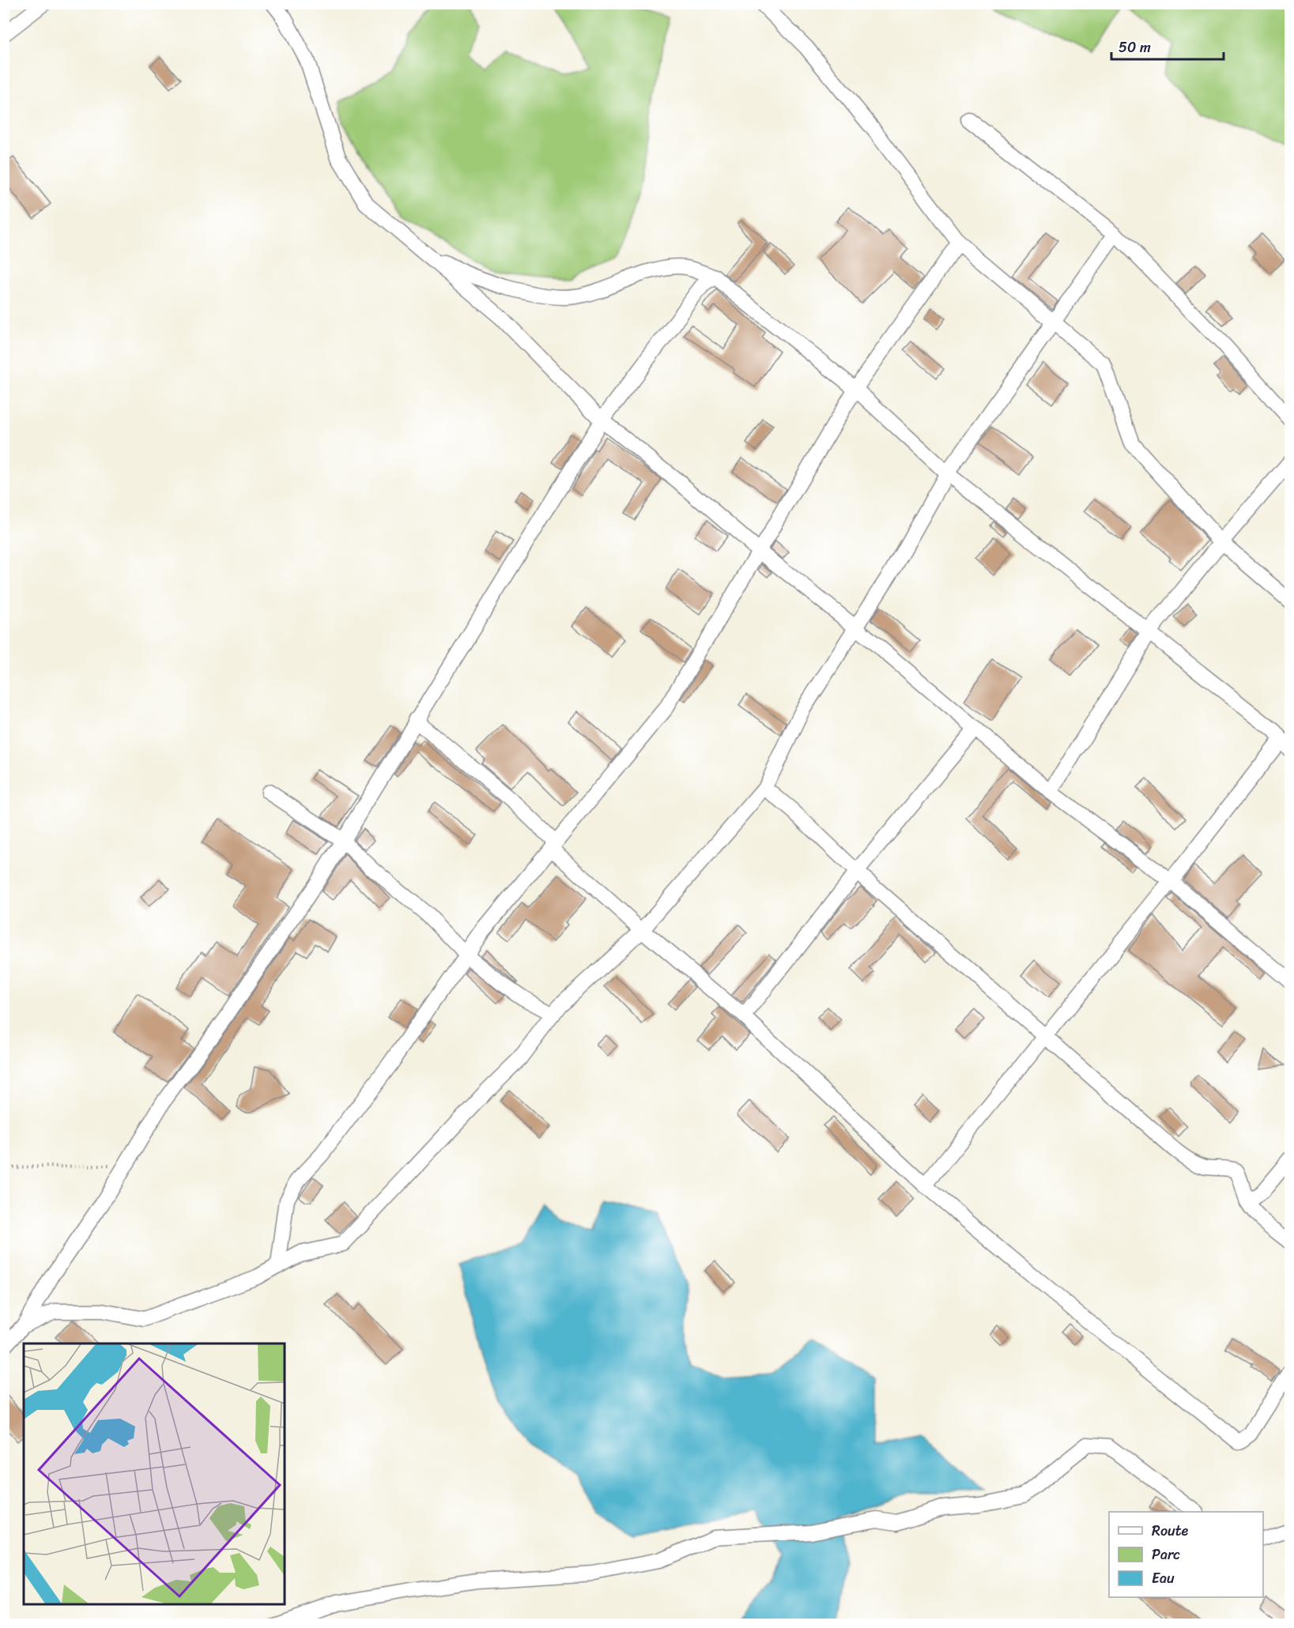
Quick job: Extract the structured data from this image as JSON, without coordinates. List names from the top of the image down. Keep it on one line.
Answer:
{"legend":["Route","Parc","Eau"],"scale_bar":"50 m"}
